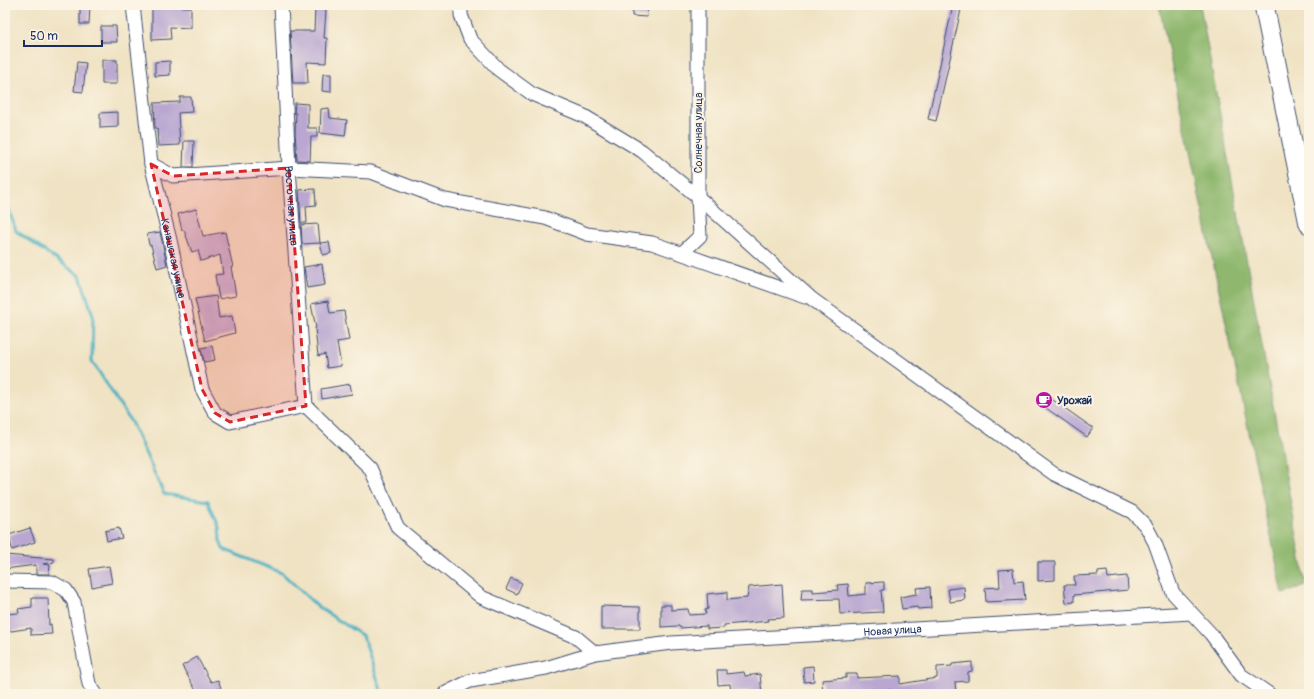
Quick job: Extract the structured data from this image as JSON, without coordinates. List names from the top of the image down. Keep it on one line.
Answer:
{"streets":{"street":["Солнечная улица","Восточная улица","Канашская улица","Новая улица"]},"crossings":[["Восточная улица","Канашская улица"]],"places":{"cafe":["Урожай"]},"scale_bar":"50 m"}
